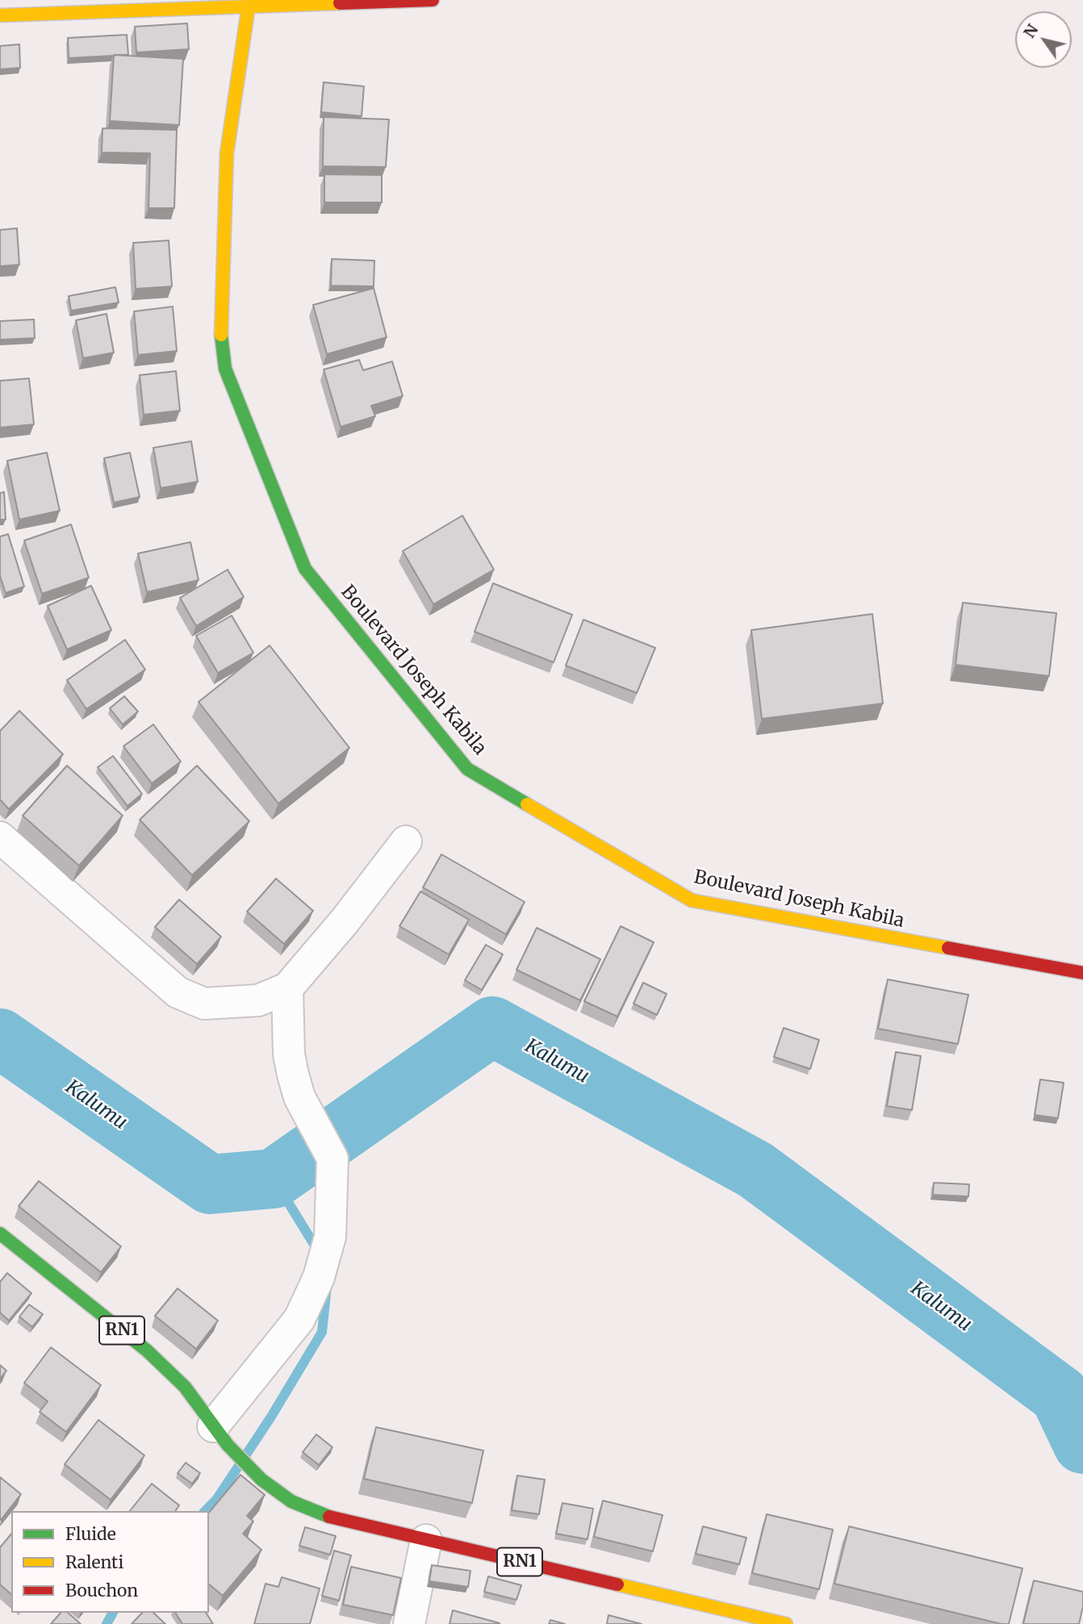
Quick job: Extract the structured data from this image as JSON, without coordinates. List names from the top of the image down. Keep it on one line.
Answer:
{"streets":{"main road":["Boulevard Joseph Kabila","RN1"]},"water":["Kalumu"],"legend":["Fluide","Ralenti","Bouchon"],"north":"top left"}
